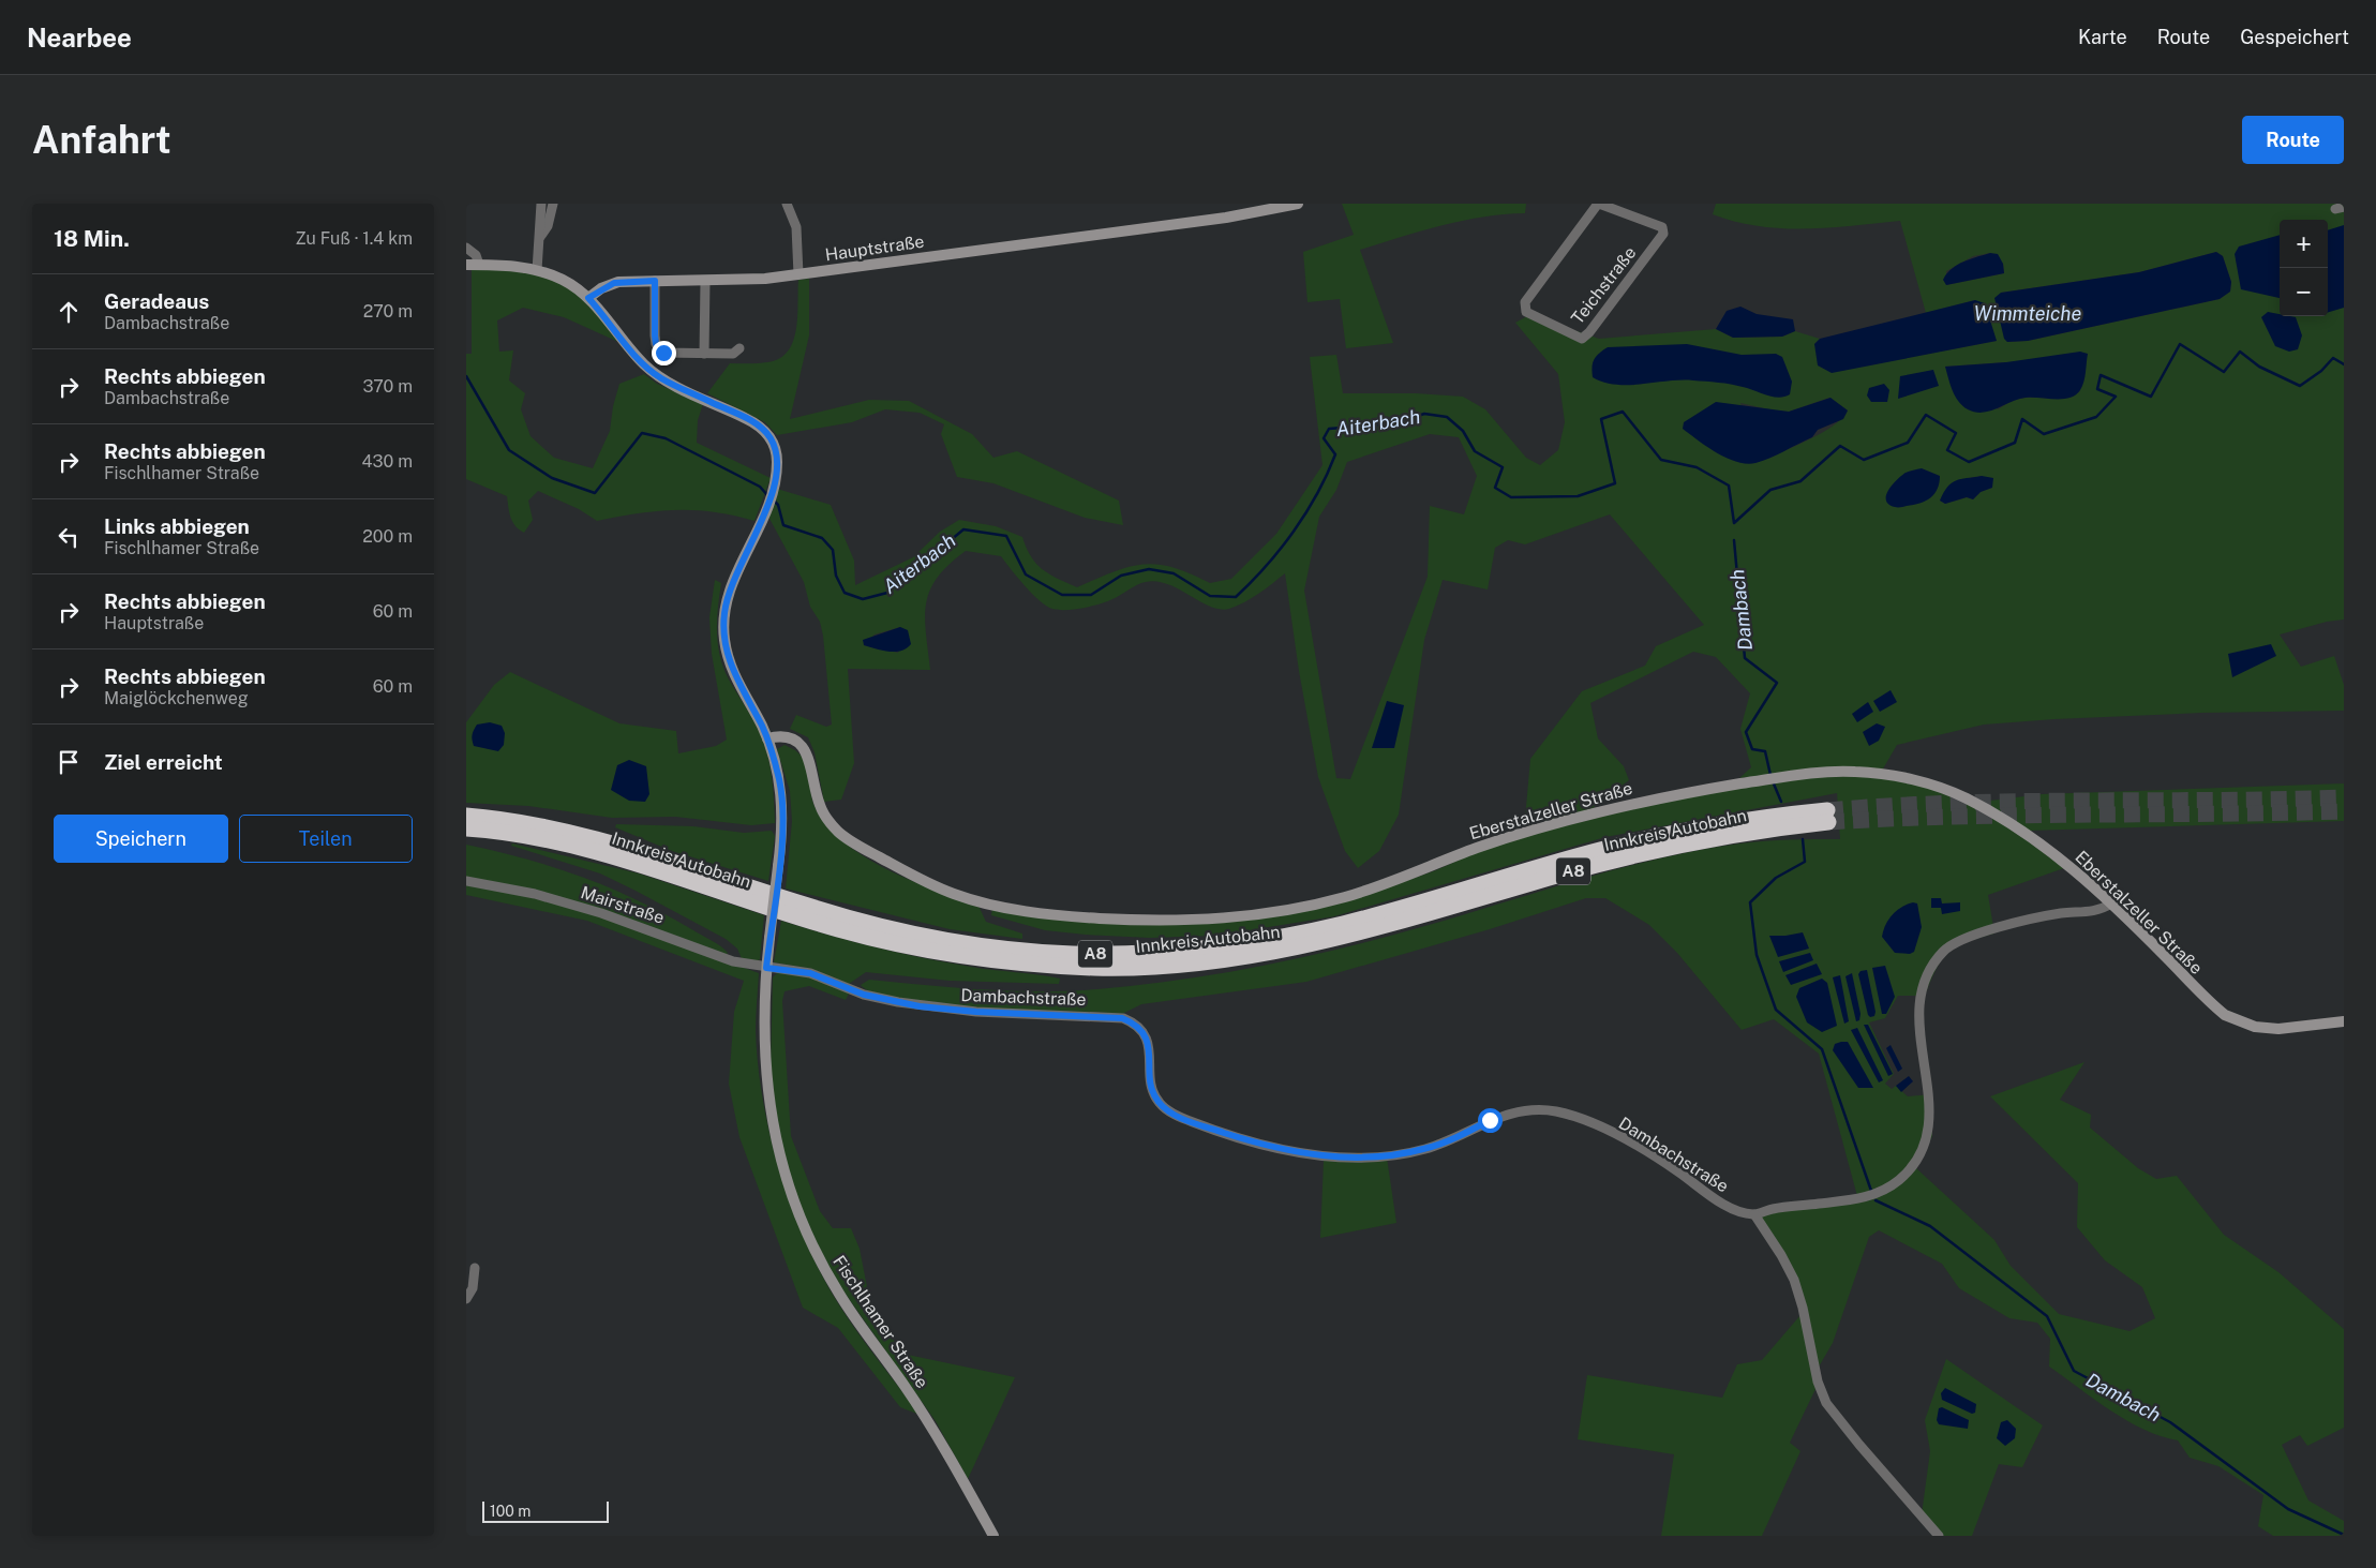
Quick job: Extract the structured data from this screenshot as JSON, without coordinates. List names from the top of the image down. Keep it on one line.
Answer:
{"streets":{"highway":["Innkreis Autobahn","A8"],"street":["Hauptstraße","Teichstraße","Eberstalzeller Straße","Mairstraße","Dambachstraße","Fischlhamer Straße"]},"crossings":[["Hauptstraße","Fischlhamer Straße"],["Eberstalzeller Straße","Fischlhamer Straße"],["Mairstraße","Dambachstraße"],["Mairstraße","Fischlhamer Straße"],["Dambachstraße","Fischlhamer Straße"]],"water":["Wimmteiche","Aiterbach","Dambach"],"scale_bar":"100 m","page":{"header":"Nearbee","nav":["Karte","Route","Gespeichert"],"buttons":["Route",["Speichern","Teilen"]],"title":"Anfahrt","heading":["18 Min.","Zu Fuß · 1.4 km"],"map_buttons":["+","−"],"list":[["Geradeaus","Dambachstraße","270 m"],["Rechts abbiegen","Dambachstraße","370 m"],["Rechts abbiegen","Fischlhamer Straße","430 m"],["Links abbiegen","Fischlhamer Straße","200 m"],["Rechts abbiegen","Hauptstraße","60 m"],["Rechts abbiegen","Maiglöckchenweg","60 m"],"Ziel erreicht"],"scale":"100 m"}}
